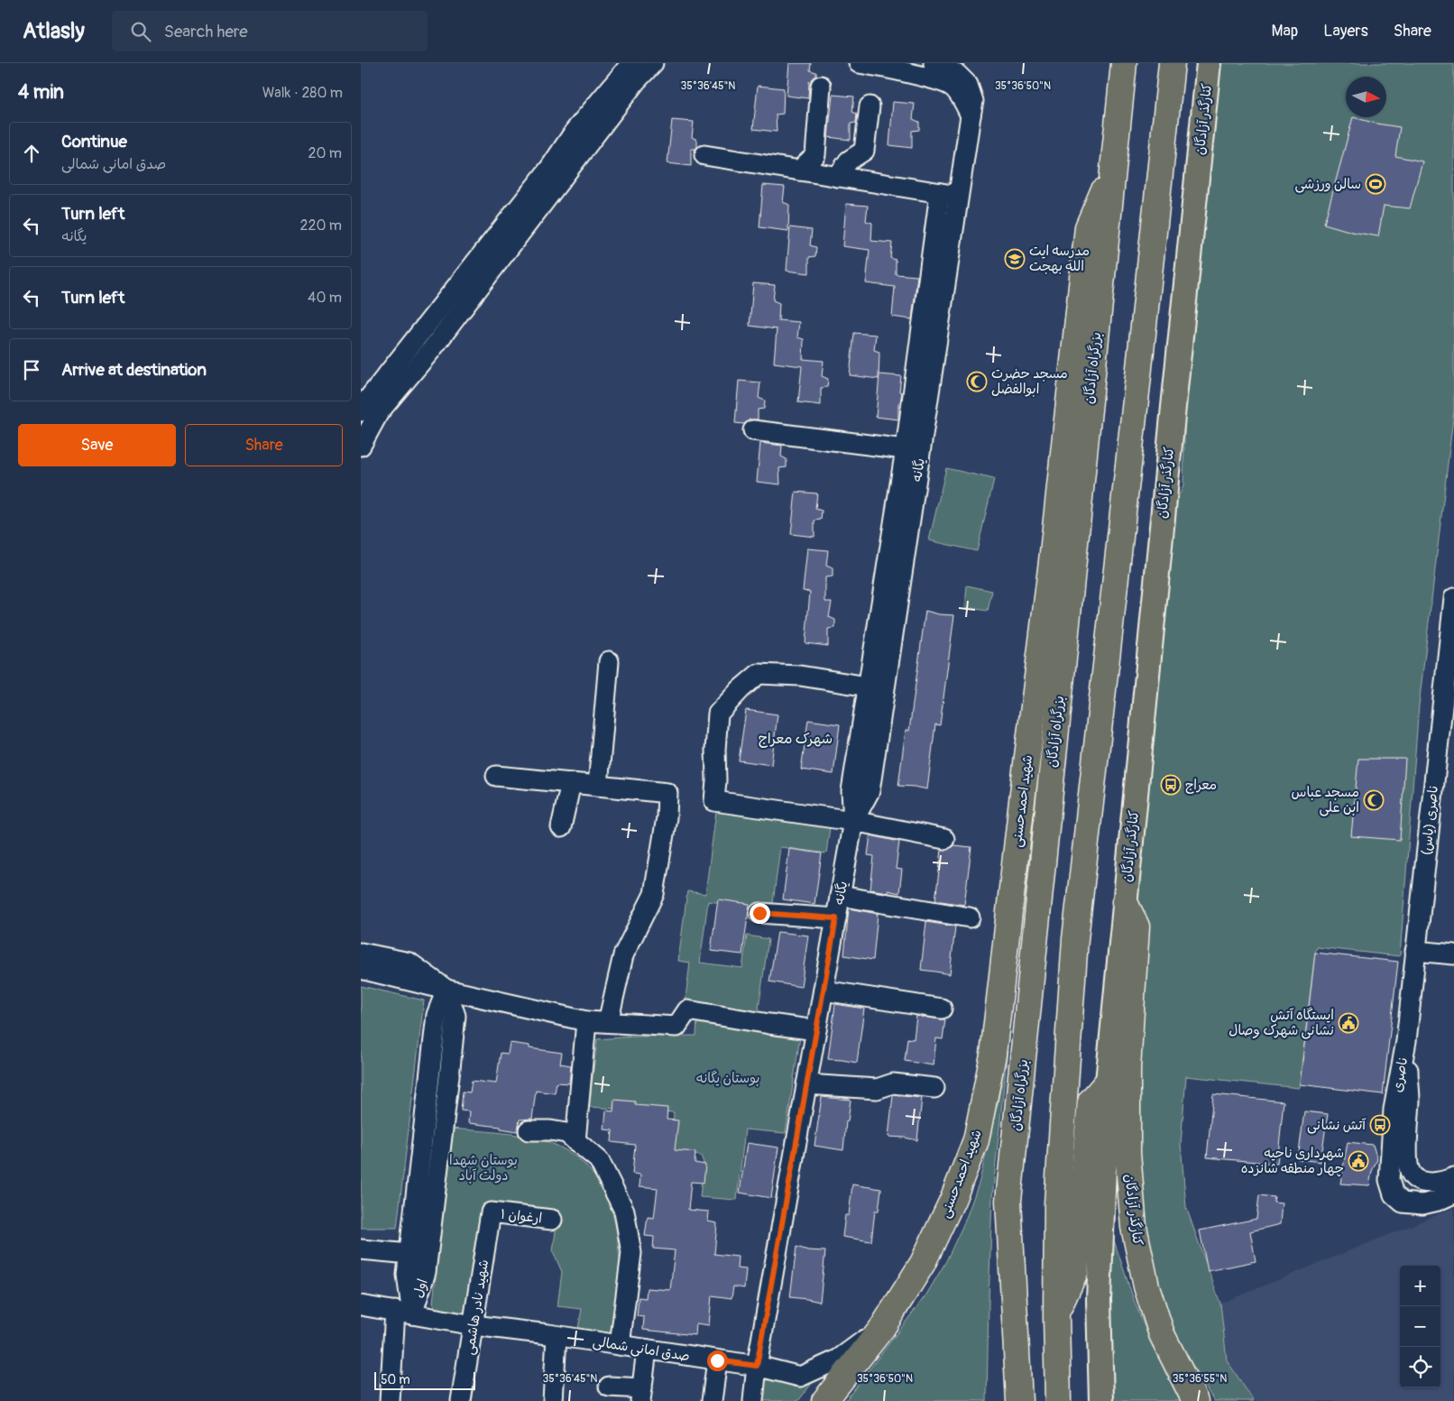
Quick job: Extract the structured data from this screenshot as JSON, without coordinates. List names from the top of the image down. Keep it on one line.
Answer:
{"streets":{"highway":["کنارگذر آزادگان","بزرگراه آزادگان","شهید احمدحسنی"],"street":["یگانه","ناصری (یاس)","ناصری","ارغوان ۱","اول","شهید نادر هاشمی","صدق امانی شمالی"]},"crossings":[["بزرگراه آزادگان","شهید احمدحسنی"],["یگانه","صدق امانی شمالی"],["شهید احمدحسنی","صدق امانی شمالی"],["ناصری (یاس)","ناصری"],["ارغوان ۱","شهید نادر هاشمی"],["اول","صدق امانی شمالی"],["شهید نادر هاشمی","صدق امانی شمالی"]],"districts":["شهرک معراج"],"parks":["بوستان یگانه","بوستان شهدا دولت آباد"],"places":{"sports":["سالن ورزشی"],"school or university":["مدرسه ایت الله بهجت"],"mosque":["مسجد حضرت ابوالفضل","مسجد عباس ابن علی"],"bus stop":["معراج","آتش نشانی"],"public building":["ایستگاه آتش نشانی شهرک وصال","شهرداری ناحیه چهار منطقه شانزده"]},"scale_bar":"50 m","north":"right","page":{"header":"Atlasly","search":"Search here","nav":["Map","Layers","Share"],"heading":["4 min","Walk · 280 m"],"list":[["Continue","صدق امانی شمالی","20 m"],["Turn left","یگانه","220 m"],["Turn left","40 m"],"Arrive at destination"],"buttons":["Save","Share"],"map_buttons":["+","−"],"scale":"50 m"},"coordinates":["35°36'45\"N","35°36'50\"N","35°36'55\"N"]}
